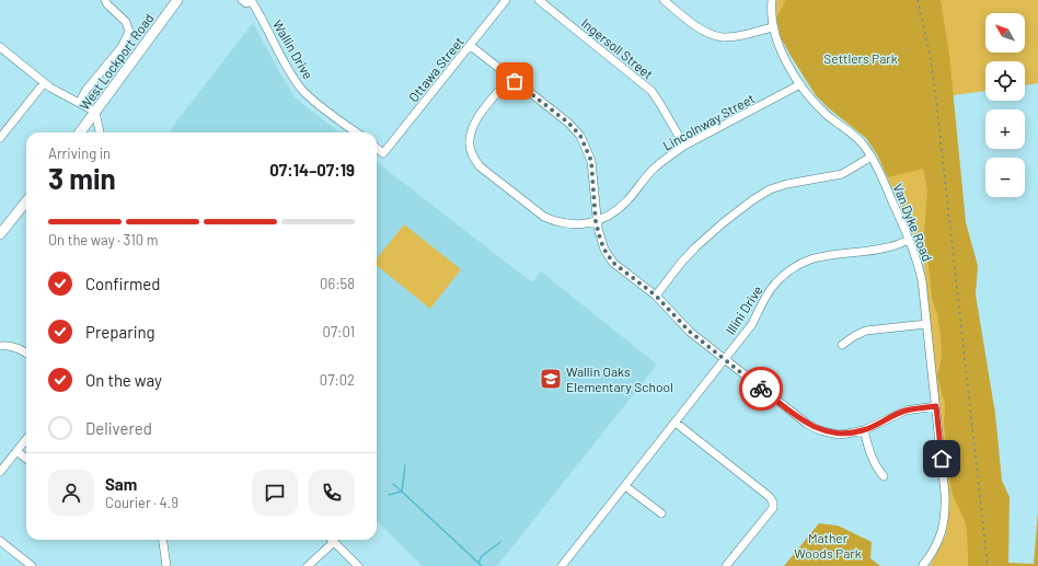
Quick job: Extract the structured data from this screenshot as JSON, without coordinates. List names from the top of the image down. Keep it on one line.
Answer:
{"streets":{"main road":["West Lockport Road"],"street":["Ingersoll Street","Wallin Drive","Ottawa Street","Lincolnway Street","Van Dyke Road","Illini Drive"]},"crossings":[["Ingersoll Street","Lincolnway Street"],["Lincolnway Street","Van Dyke Road"],["Van Dyke Road","Illini Drive"]],"parks":["Settlers Park","Mather Woods Park"],"places":{"school or university":["Wallin Oaks Elementary School"]},"north":"top left","page":{"map_buttons":["+","−"],"heading":["3 min","Arriving in","07:14–07:19"],"panel":["Sam","Courier · 4.9"],"bar":"On the way · 310 m","list":[["Confirmed","06:58"],["Preparing","07:01"],["On the way","07:02"],"Delivered"]}}
